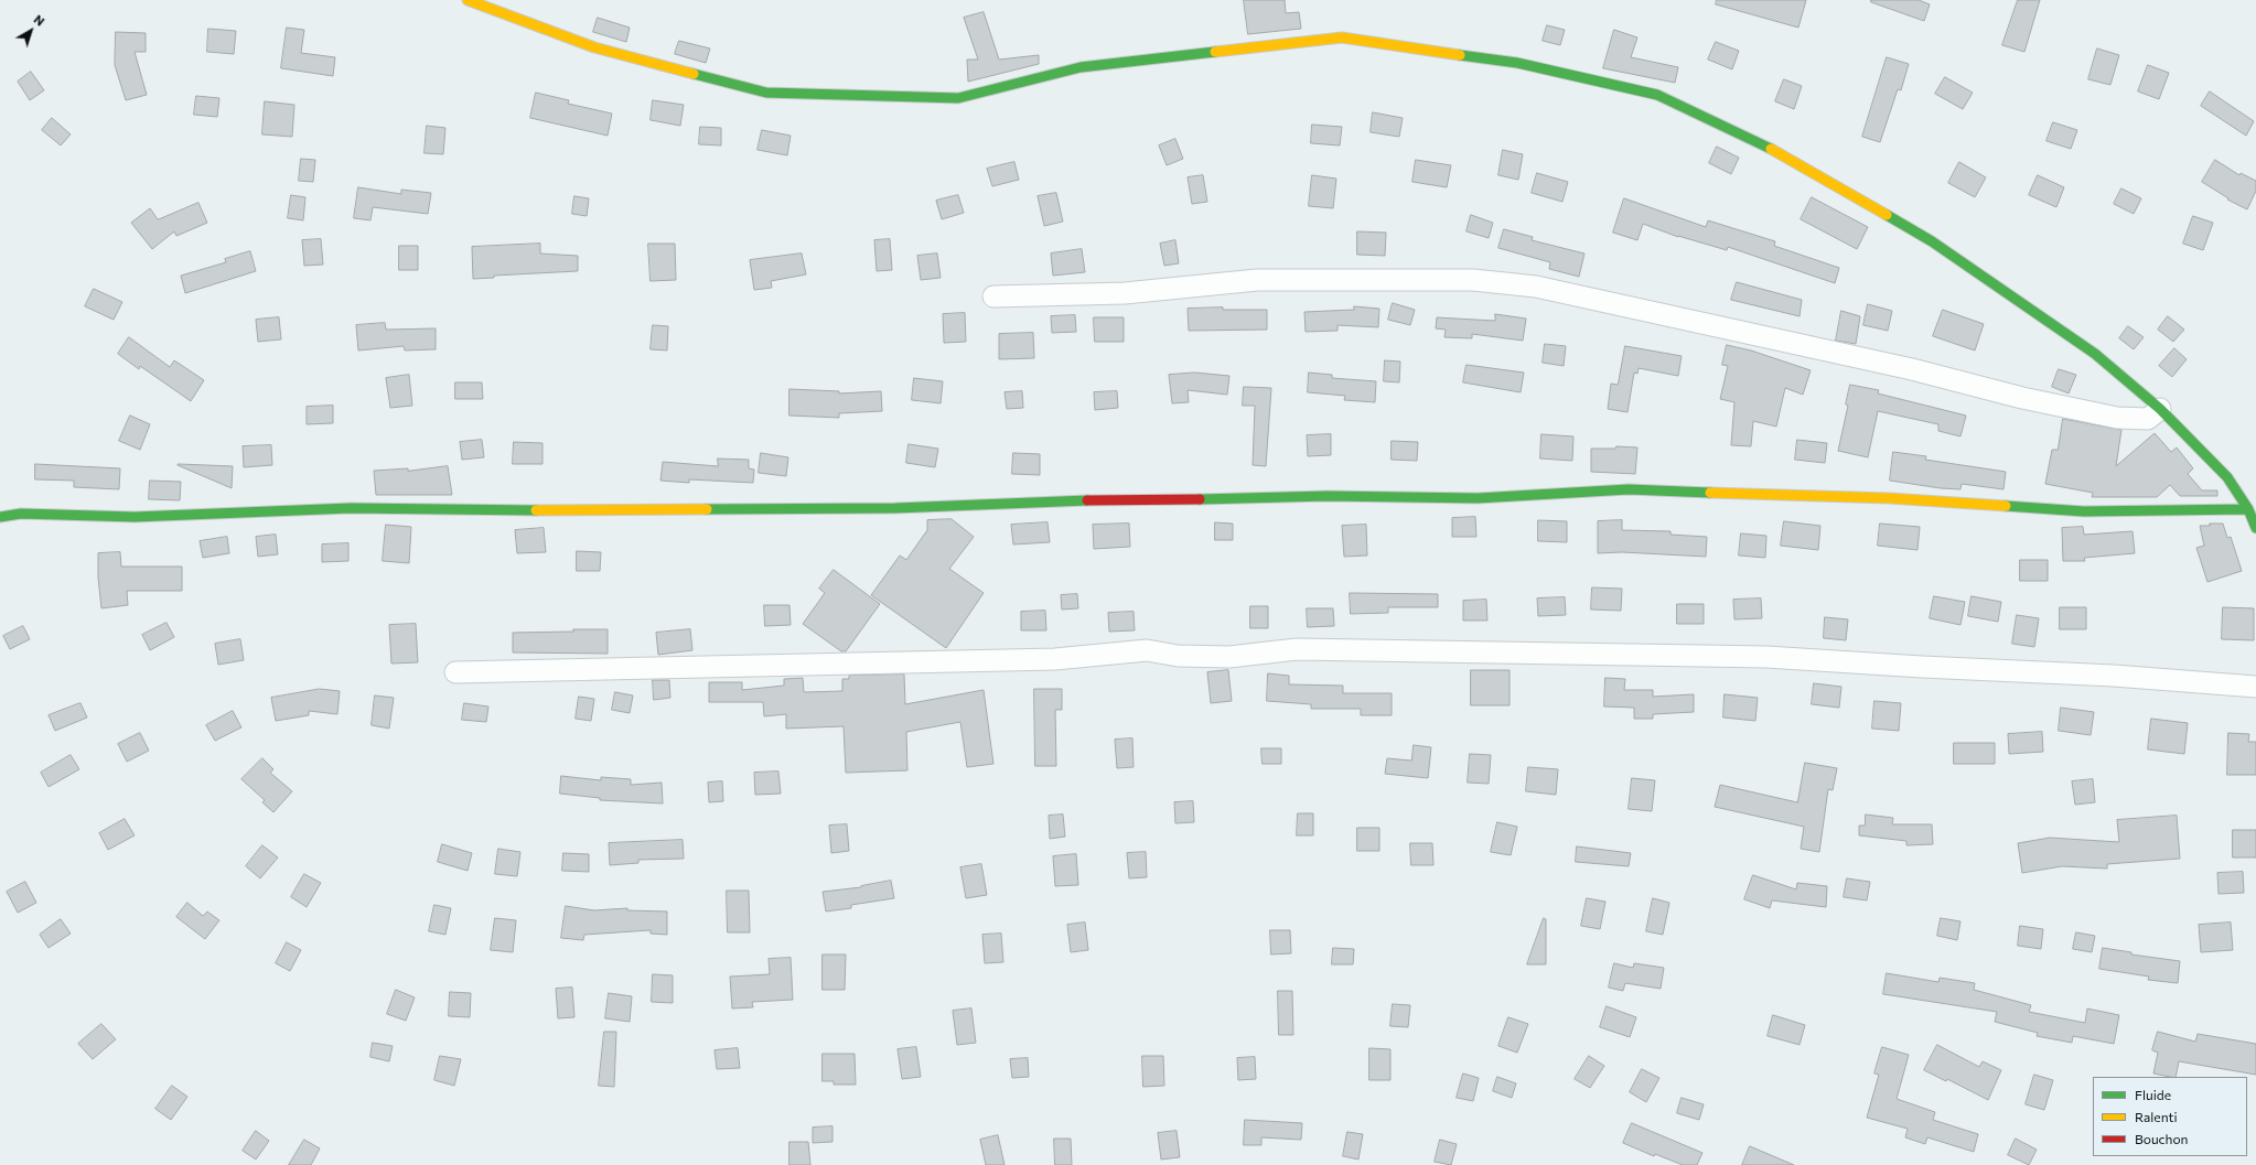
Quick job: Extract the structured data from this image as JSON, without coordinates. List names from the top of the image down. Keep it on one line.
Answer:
{"legend":["Fluide","Ralenti","Bouchon"],"north":"top right"}
